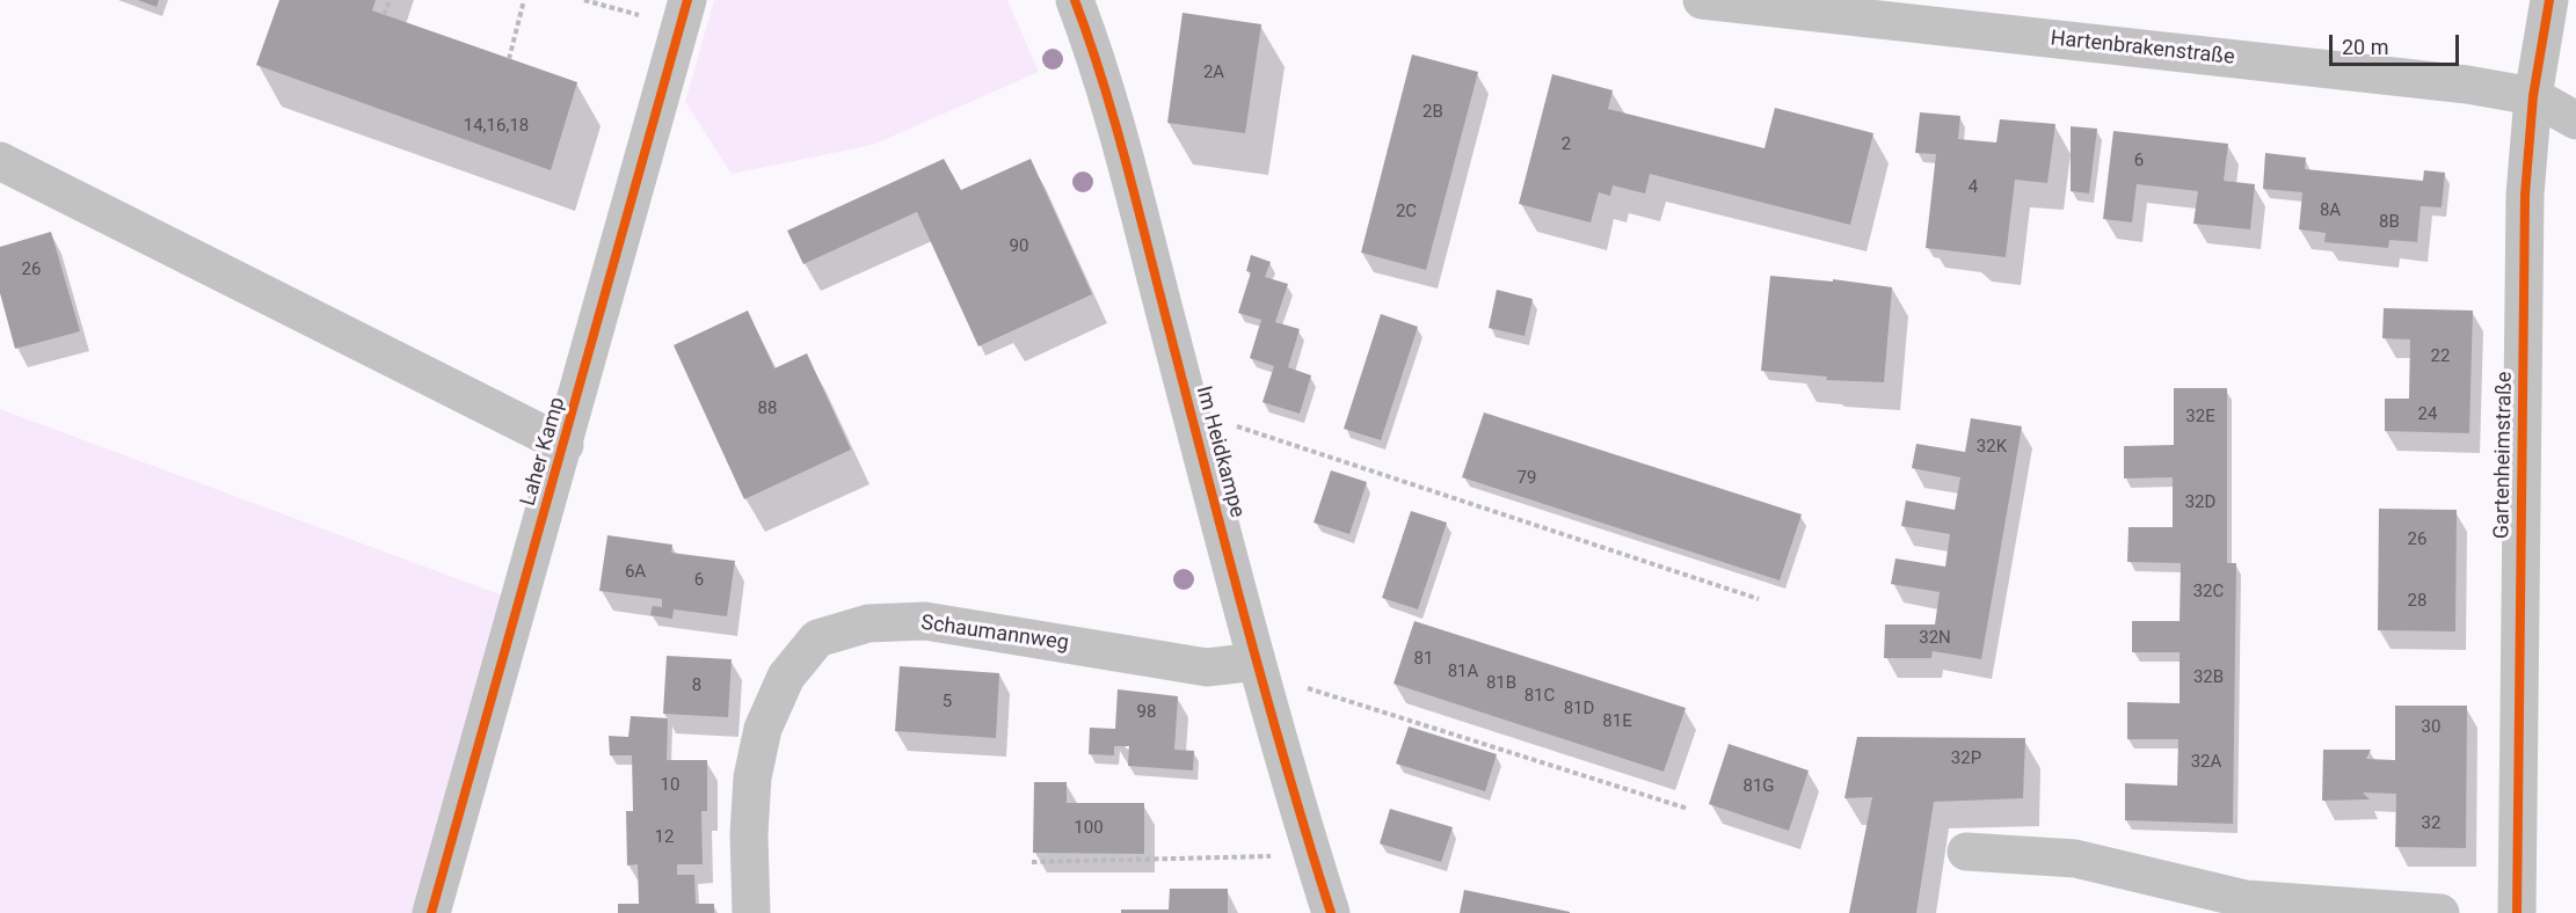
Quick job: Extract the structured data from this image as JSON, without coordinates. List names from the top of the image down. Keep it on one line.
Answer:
{"streets":{"street":["Hartenbrakenstraße","Laher Kamp","Im Heidkampe","Gartenheimstraße","Schaumannweg"]},"crossings":[["Hartenbrakenstraße","Gartenheimstraße"],["Im Heidkampe","Schaumannweg"]],"house_numbers":["2A","2B","14,16,18","2","6","4","8A","2C","8B","90","26","22","88","24","32E","32K","79","32D","26","6A","6","32C","28","32N","81","81A","32B","81B","8","81C","5","81D","98","81E","30","32P","32A","10","81G","32","100","12"],"scale_bar":"20 m"}
